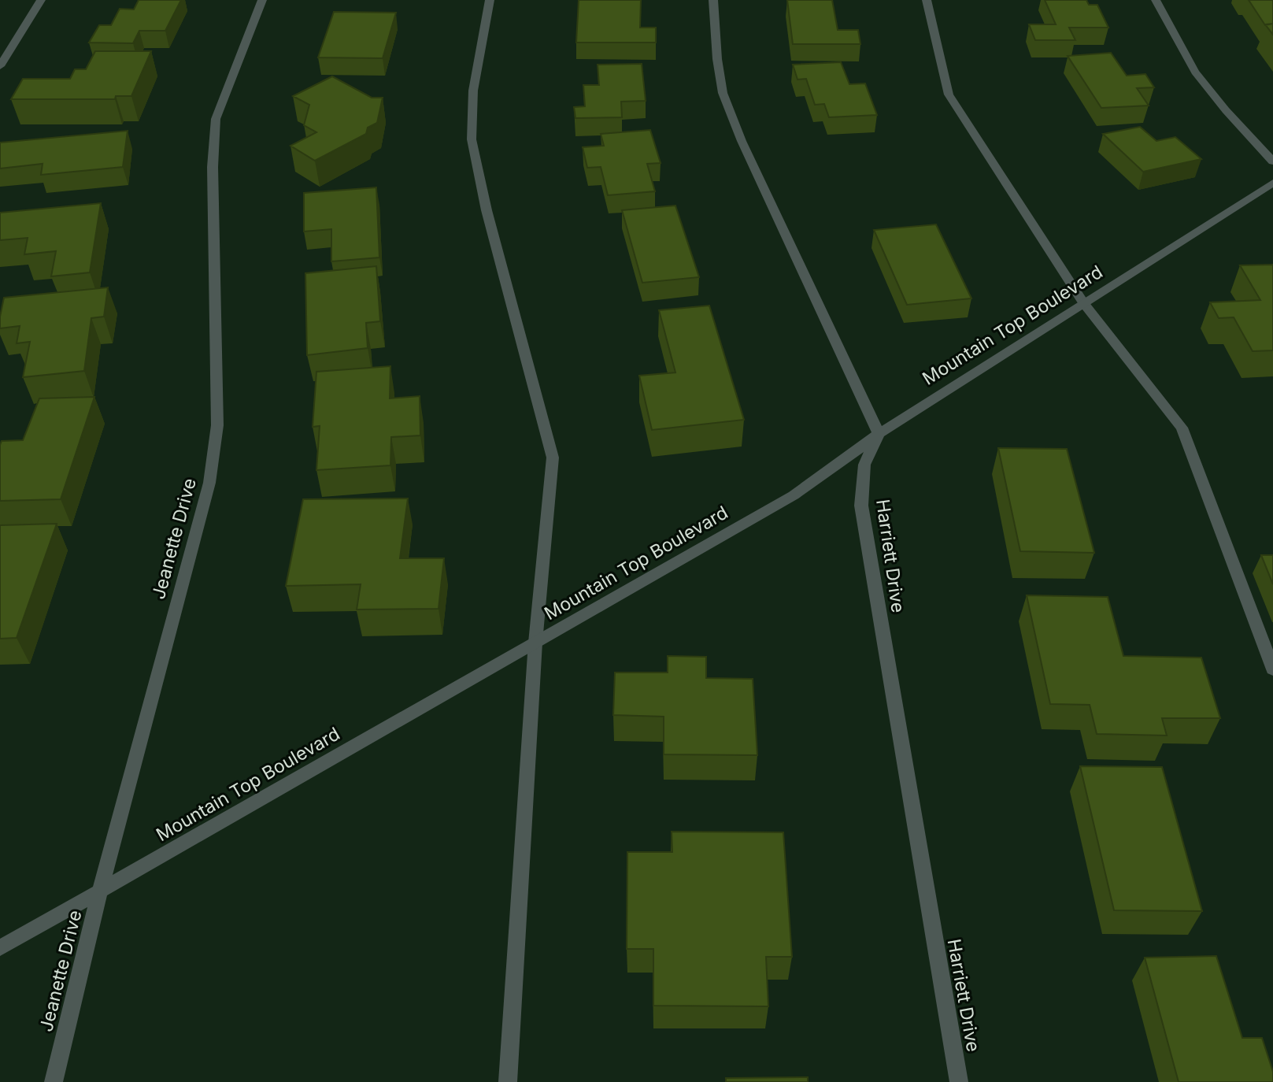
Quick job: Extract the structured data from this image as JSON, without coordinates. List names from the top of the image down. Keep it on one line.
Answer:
{"streets":{"street":["Mountain Top Boulevard","Jeanette Drive","Harriett Drive"]},"crossings":[["Mountain Top Boulevard","Jeanette Drive"],["Mountain Top Boulevard","Harriett Drive"]]}
